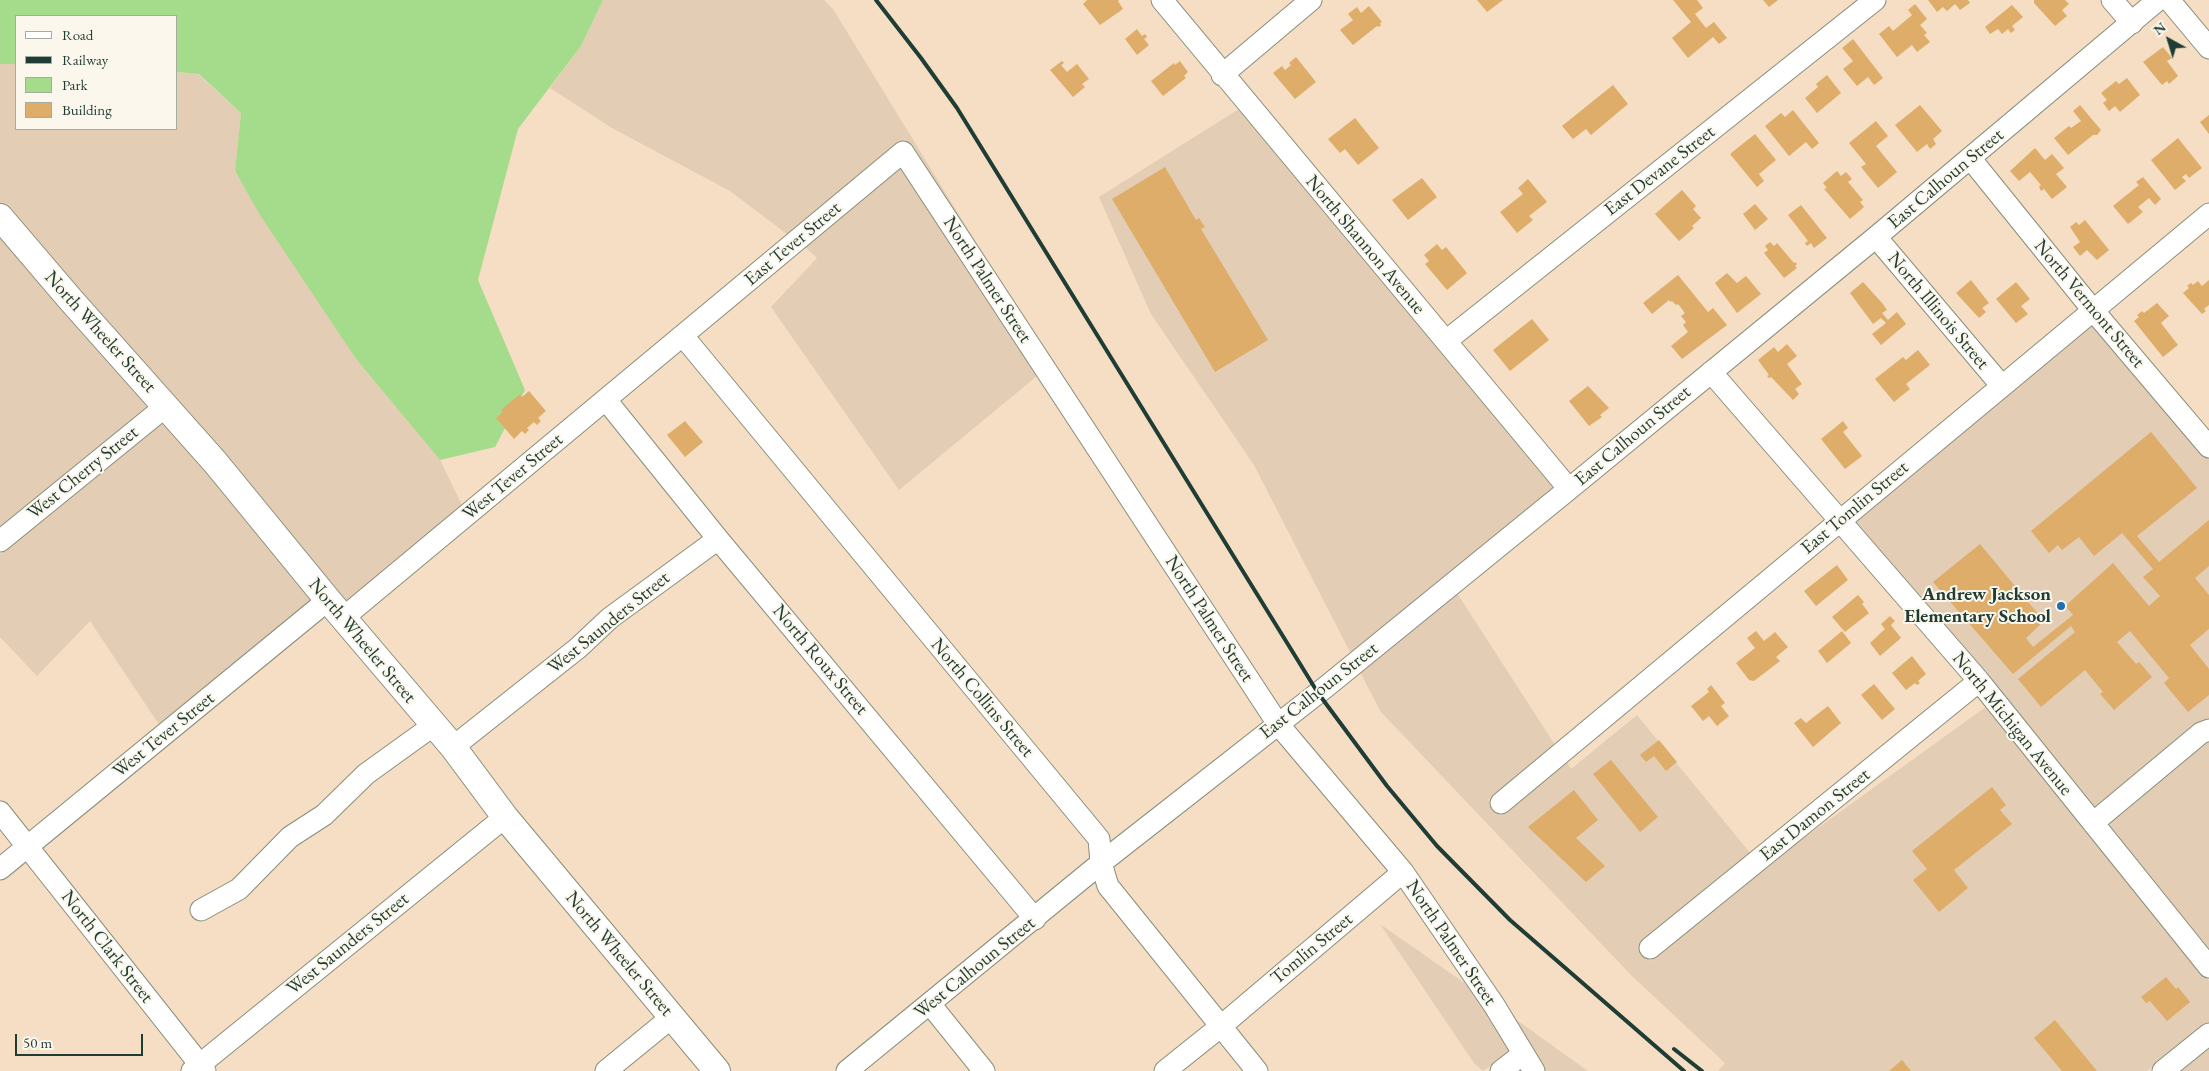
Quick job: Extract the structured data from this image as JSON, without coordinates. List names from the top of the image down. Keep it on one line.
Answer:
{"streets":{"main road":["North Wheeler Street"],"street":["East Devane Street","East Calhoun Street","East Tever Street","North Shannon Avenue","North Palmer Street","North Vermont Street","North Illinois Street","West Cherry Street","West Tever Street","East Tomlin Street","West Saunders Street","North Roux Street","North Collins Street","North Michigan Avenue","East Damon Street","North Clark Street","Tomlin Street","West Calhoun Street"]},"crossings":[["East Devane Street","North Shannon Avenue"],["East Calhoun Street","North Shannon Avenue"],["East Calhoun Street","North Palmer Street"],["East Calhoun Street","North Vermont Street"],["East Calhoun Street","North Illinois Street"],["East Calhoun Street","North Collins Street"],["East Calhoun Street","North Michigan Avenue"],["East Calhoun Street","West Calhoun Street"],["East Tever Street","North Palmer Street"],["East Tever Street","West Tever Street"],["East Tever Street","North Collins Street"],["North Palmer Street","Tomlin Street"],["North Vermont Street","East Tomlin Street"],["North Illinois Street","East Tomlin Street"],["North Wheeler Street","West Cherry Street"],["North Wheeler Street","West Tever Street"],["North Wheeler Street","West Saunders Street"],["West Tever Street","North Roux Street"],["West Tever Street","North Collins Street"],["West Tever Street","North Clark Street"],["East Tomlin Street","North Michigan Avenue"],["West Saunders Street","North Roux Street"],["West Saunders Street","North Clark Street"],["North Roux Street","West Calhoun Street"],["North Collins Street","Tomlin Street"],["North Collins Street","West Calhoun Street"],["North Michigan Avenue","East Damon Street"]],"places":["Andrew Jackson Elementary School"],"legend":["Road","Railway","Park","Building"],"scale_bar":"50 m","north":"top left"}
